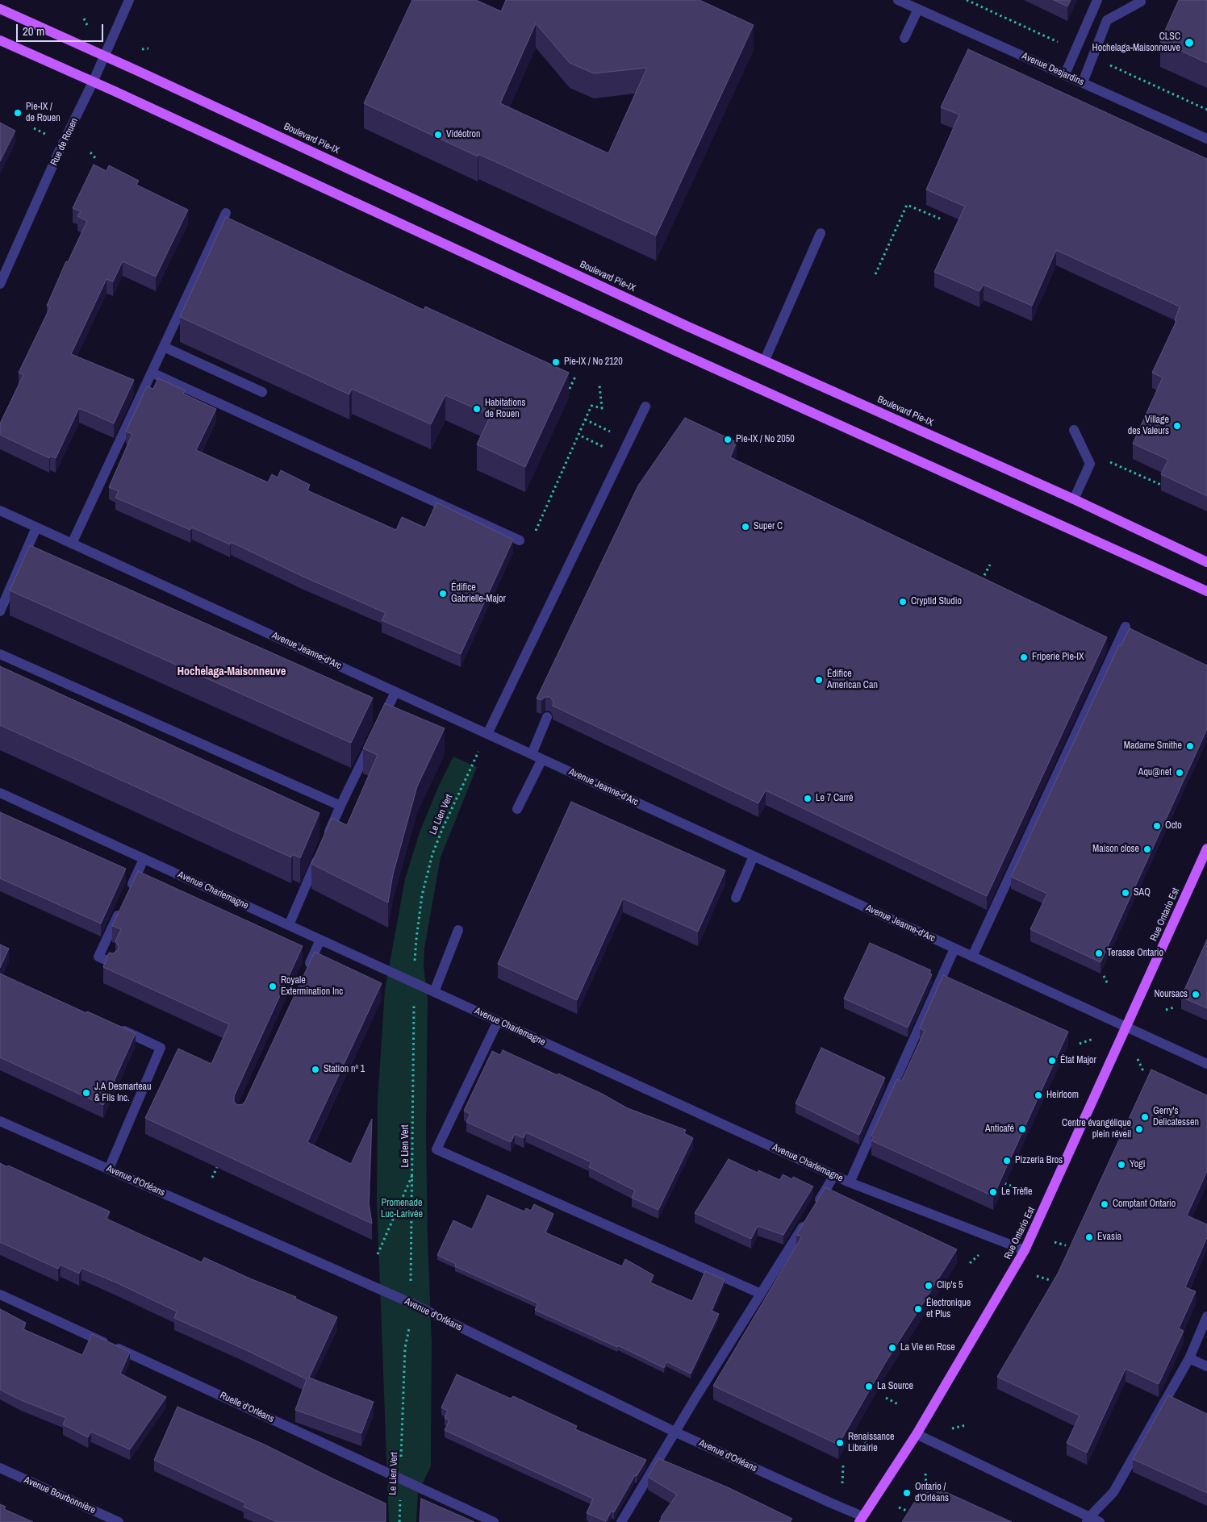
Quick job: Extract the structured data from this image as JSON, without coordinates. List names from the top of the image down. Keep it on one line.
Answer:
{"streets":{"main road":["Boulevard Pie-IX","Rue Ontario Est"],"street":["Avenue Desjardins","Rue de Rouen","Avenue Jeanne-d'Arc","Avenue Charlemagne","Avenue d'Orléans","Ruelle d'Orléans","Avenue Bourbonnière"],"path":["Le Lien Vert"]},"crossings":[["Boulevard Pie-IX","Rue de Rouen"],["Avenue Jeanne-d'Arc","Rue Ontario Est"],["Le Lien Vert","Ruelle d'Orléans"],["Avenue Charlemagne","Rue Ontario Est"],["Rue Ontario Est","Avenue d'Orléans"]],"districts":["Hochelaga-Maisonneuve"],"parks":["Promenade Luc-Larivée"],"places":["CLSC Hochelaga-Maisonneuve","Pie-IX / de Rouen","Vidéotron","Pie-IX / No 2120","Habitations de Rouen","Village des Valeurs","Pie-IX / No 2050","Super C","Édifice Gabrielle-Major","Cryptid Studio","Friperie Pie-IX","Édifice American Can","Madame Smithe","Aqu@net","Le 7 Carré","Octo","Maison close","SAQ","Terasse Ontario","Royale Extermination Inc","Noursacs","État Major","Station nº 1","J.A Desmarteau & Fils Inc.","Heirloom","Gerry's Delicatessen","Anticafé","Centre évangélique plein réveil","Pizzeria Bros","Yogi","Le Trèfle","Comptant Ontario","Evasia","Clip's 5","Électronique et Plus","La Vie en Rose","La Source","Renaissance Librairie","Ontario / d'Orléans"],"scale_bar":"20 m"}
